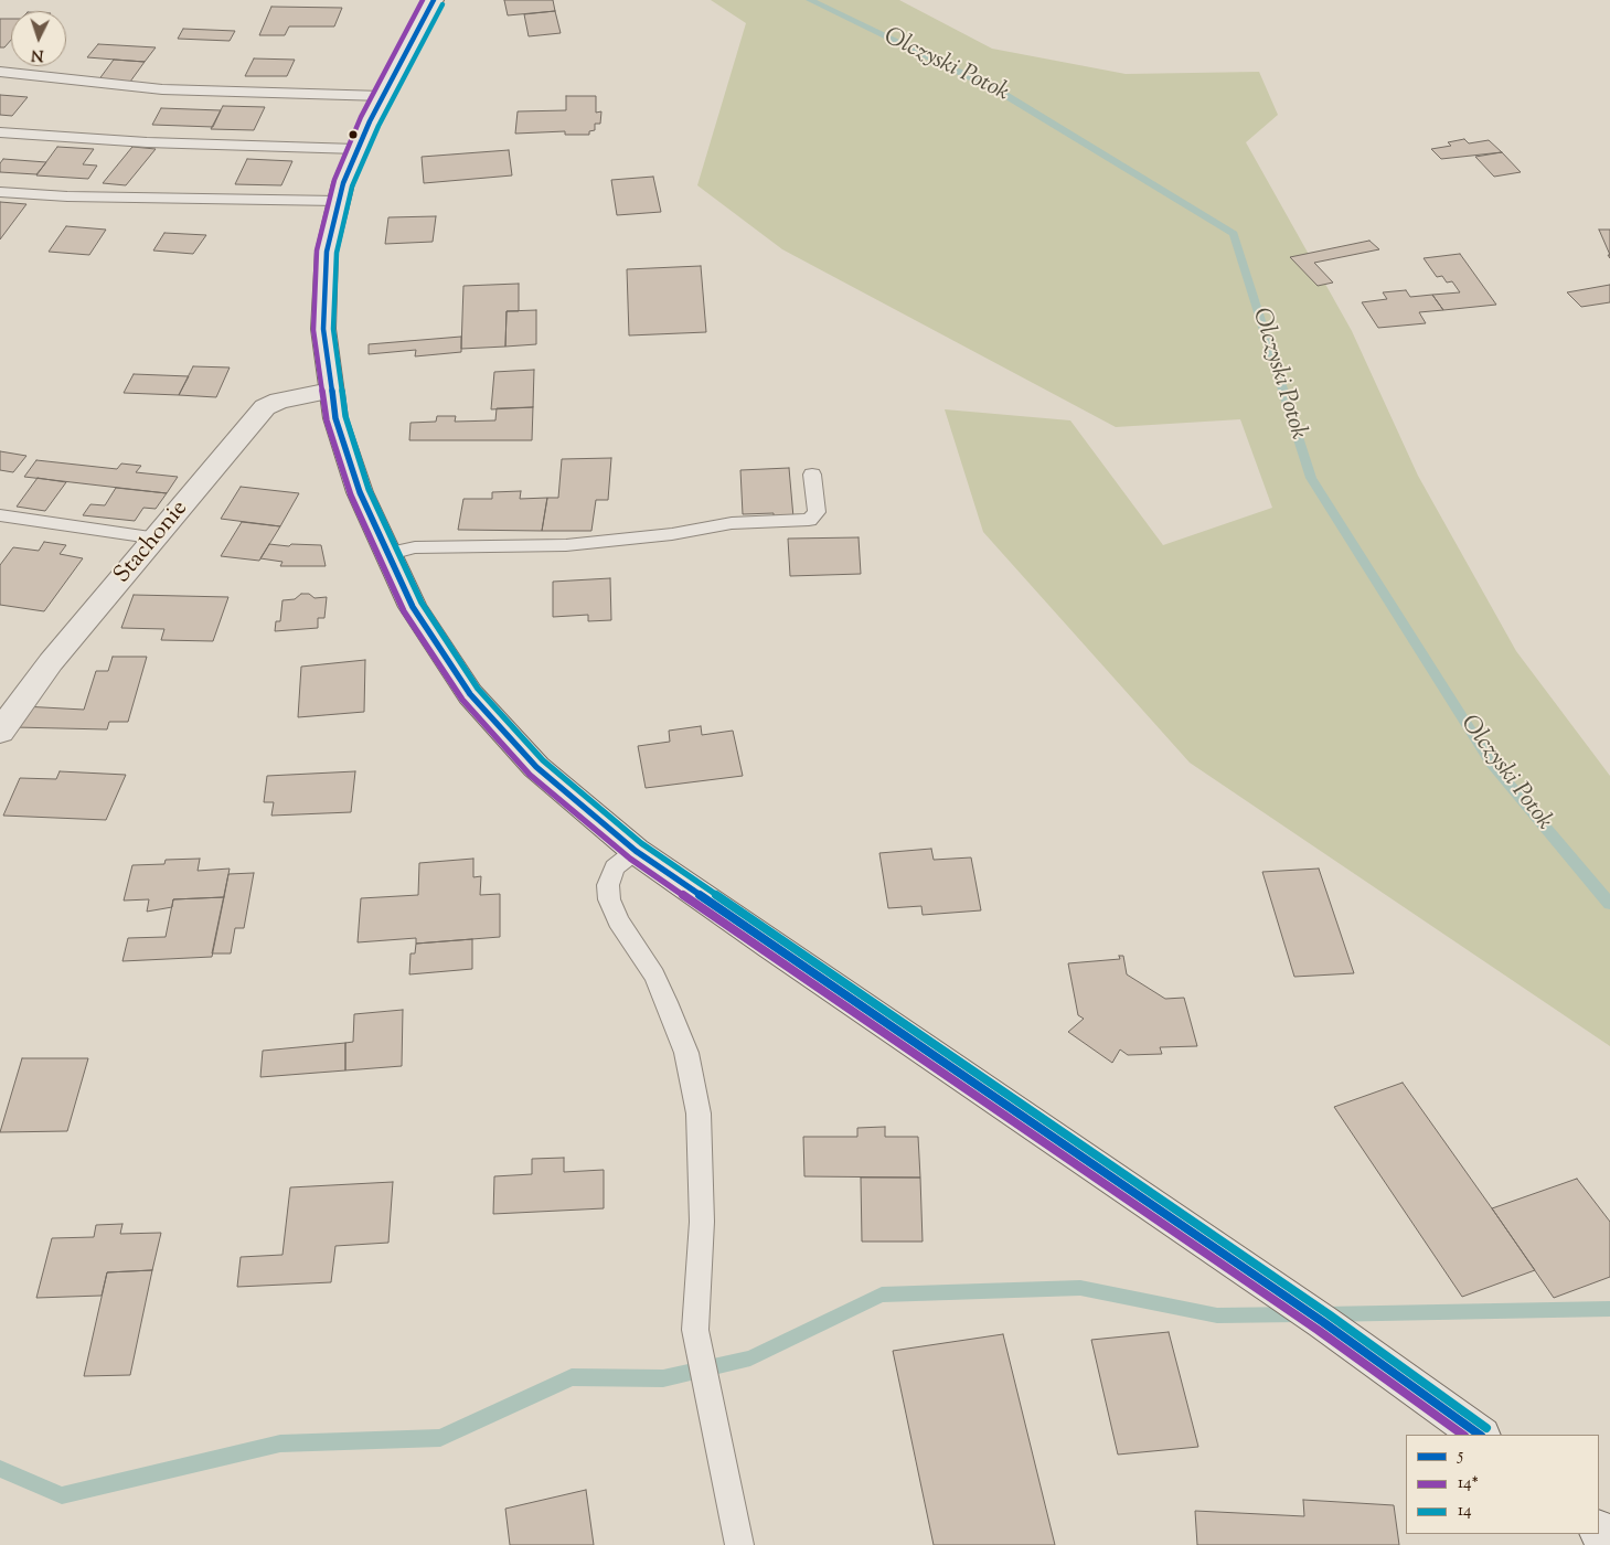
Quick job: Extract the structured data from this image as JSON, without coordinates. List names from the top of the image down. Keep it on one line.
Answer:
{"streets":{"street":["Stachonie"]},"water":["Olczyski Potok"],"lines":["transit line 5","transit line 14*","transit line 14"],"legend":["5","14*","14"],"north":"bottom"}
